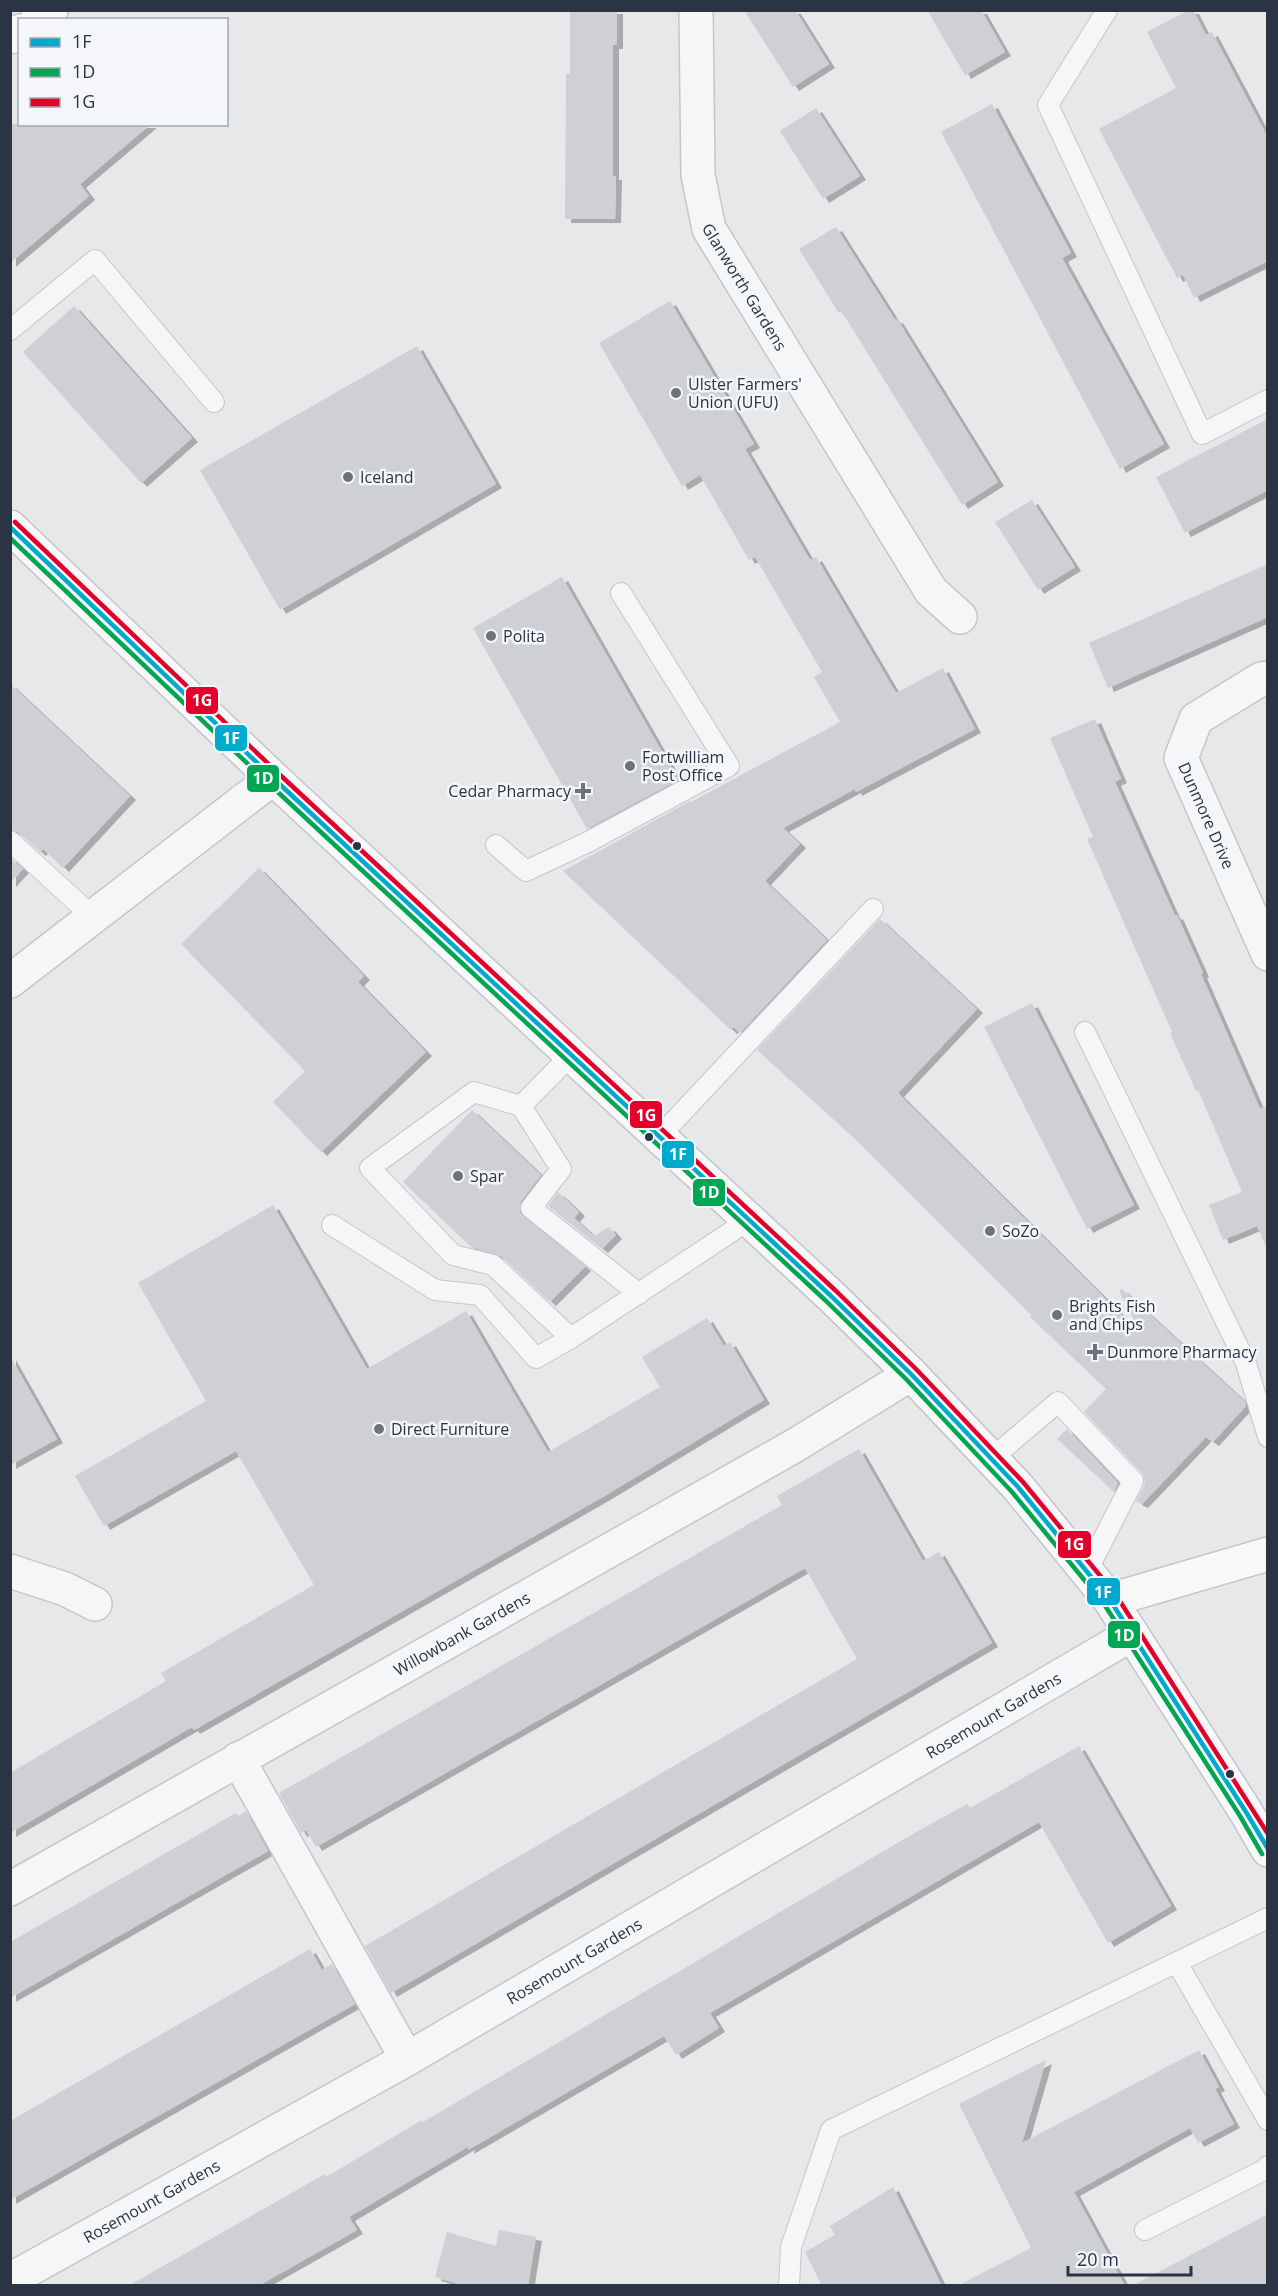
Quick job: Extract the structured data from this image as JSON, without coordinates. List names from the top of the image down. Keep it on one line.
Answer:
{"streets":{"street":["Glanworth Gardens","Dunmore Drive","Willowbank Gardens","Rosemount Gardens"]},"places":{"other":["Ulster Farmers' Union (UFU)","Iceland","Polita","Fortwilliam Post Office","Spar","SoZo","Brights Fish and Chips","Direct Furniture"],"health":["Cedar Pharmacy","Dunmore Pharmacy"]},"lines":["transit line 1G","transit line 1F","transit line 1D"],"legend":["1F","1D","1G"],"scale_bar":"20 m"}
